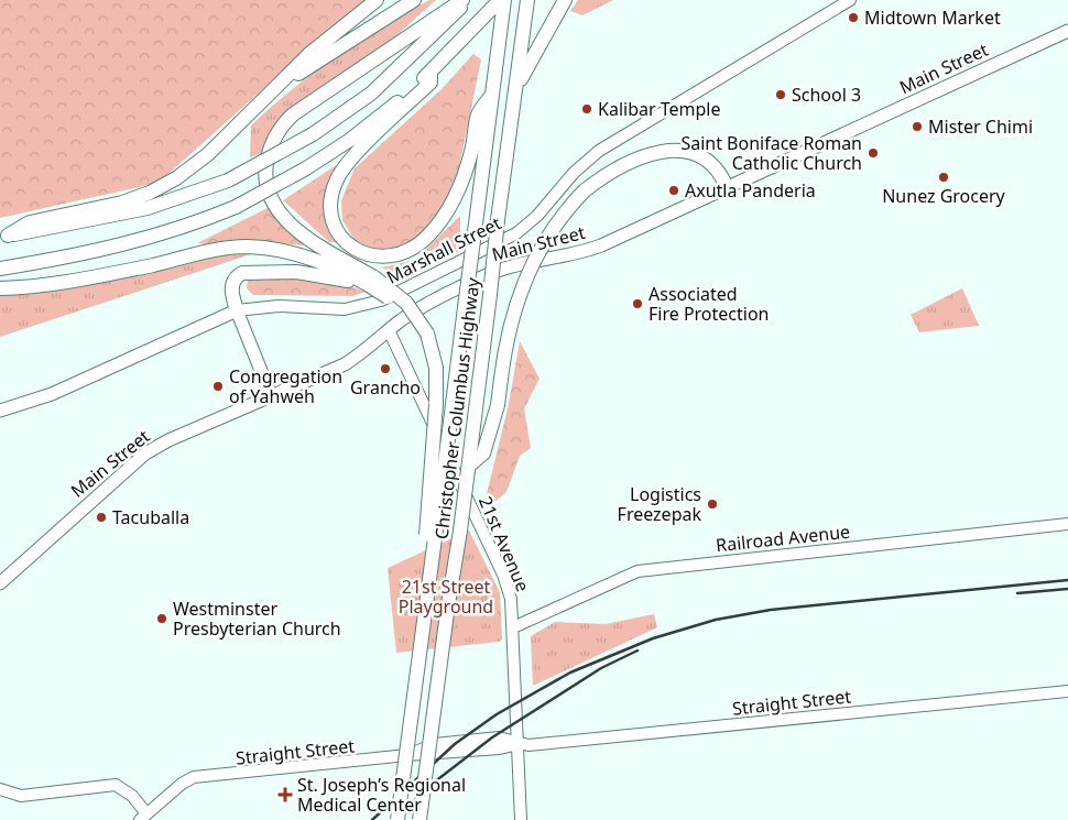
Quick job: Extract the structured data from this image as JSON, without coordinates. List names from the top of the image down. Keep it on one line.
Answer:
{"streets":{"highway":["Christopher Columbus Highway"],"main road":["Main Street","Marshall Street"],"street":["Railroad Avenue","21st Avenue","Straight Street"]},"crossings":[["Main Street","21st Avenue"],["Railroad Avenue","21st Avenue"],["21st Avenue","Straight Street"]],"parks":["21st Street Playground"],"places":{"other":["Midtown Market","School 3","Kalibar Temple","Mister Chimi","Saint Boniface Roman Catholic Church","Nunez Grocery","Axutla Panderia","Associated Fire Protection","Grancho","Congregation of Yahweh","Logistics Freezepak","Tacuballa","Westminster Presbyterian Church"],"health":["St. Joseph’s Regional Medical Center"]}}
